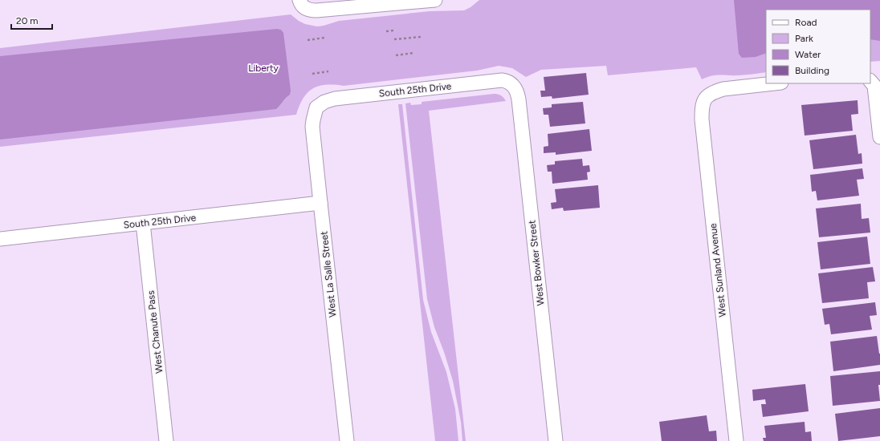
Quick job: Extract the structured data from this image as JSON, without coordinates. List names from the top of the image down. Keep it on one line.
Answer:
{"streets":{"street":["South 25th Drive","West Bowker Street","West Sunland Avenue","West La Salle Street","West Chanute Pass"]},"crossings":[["South 25th Drive","West Bowker Street"],["South 25th Drive","West La Salle Street"],["South 25th Drive","West Chanute Pass"]],"parks":["Liberty"],"legend":["Road","Park","Water","Building"],"scale_bar":"20 m"}
